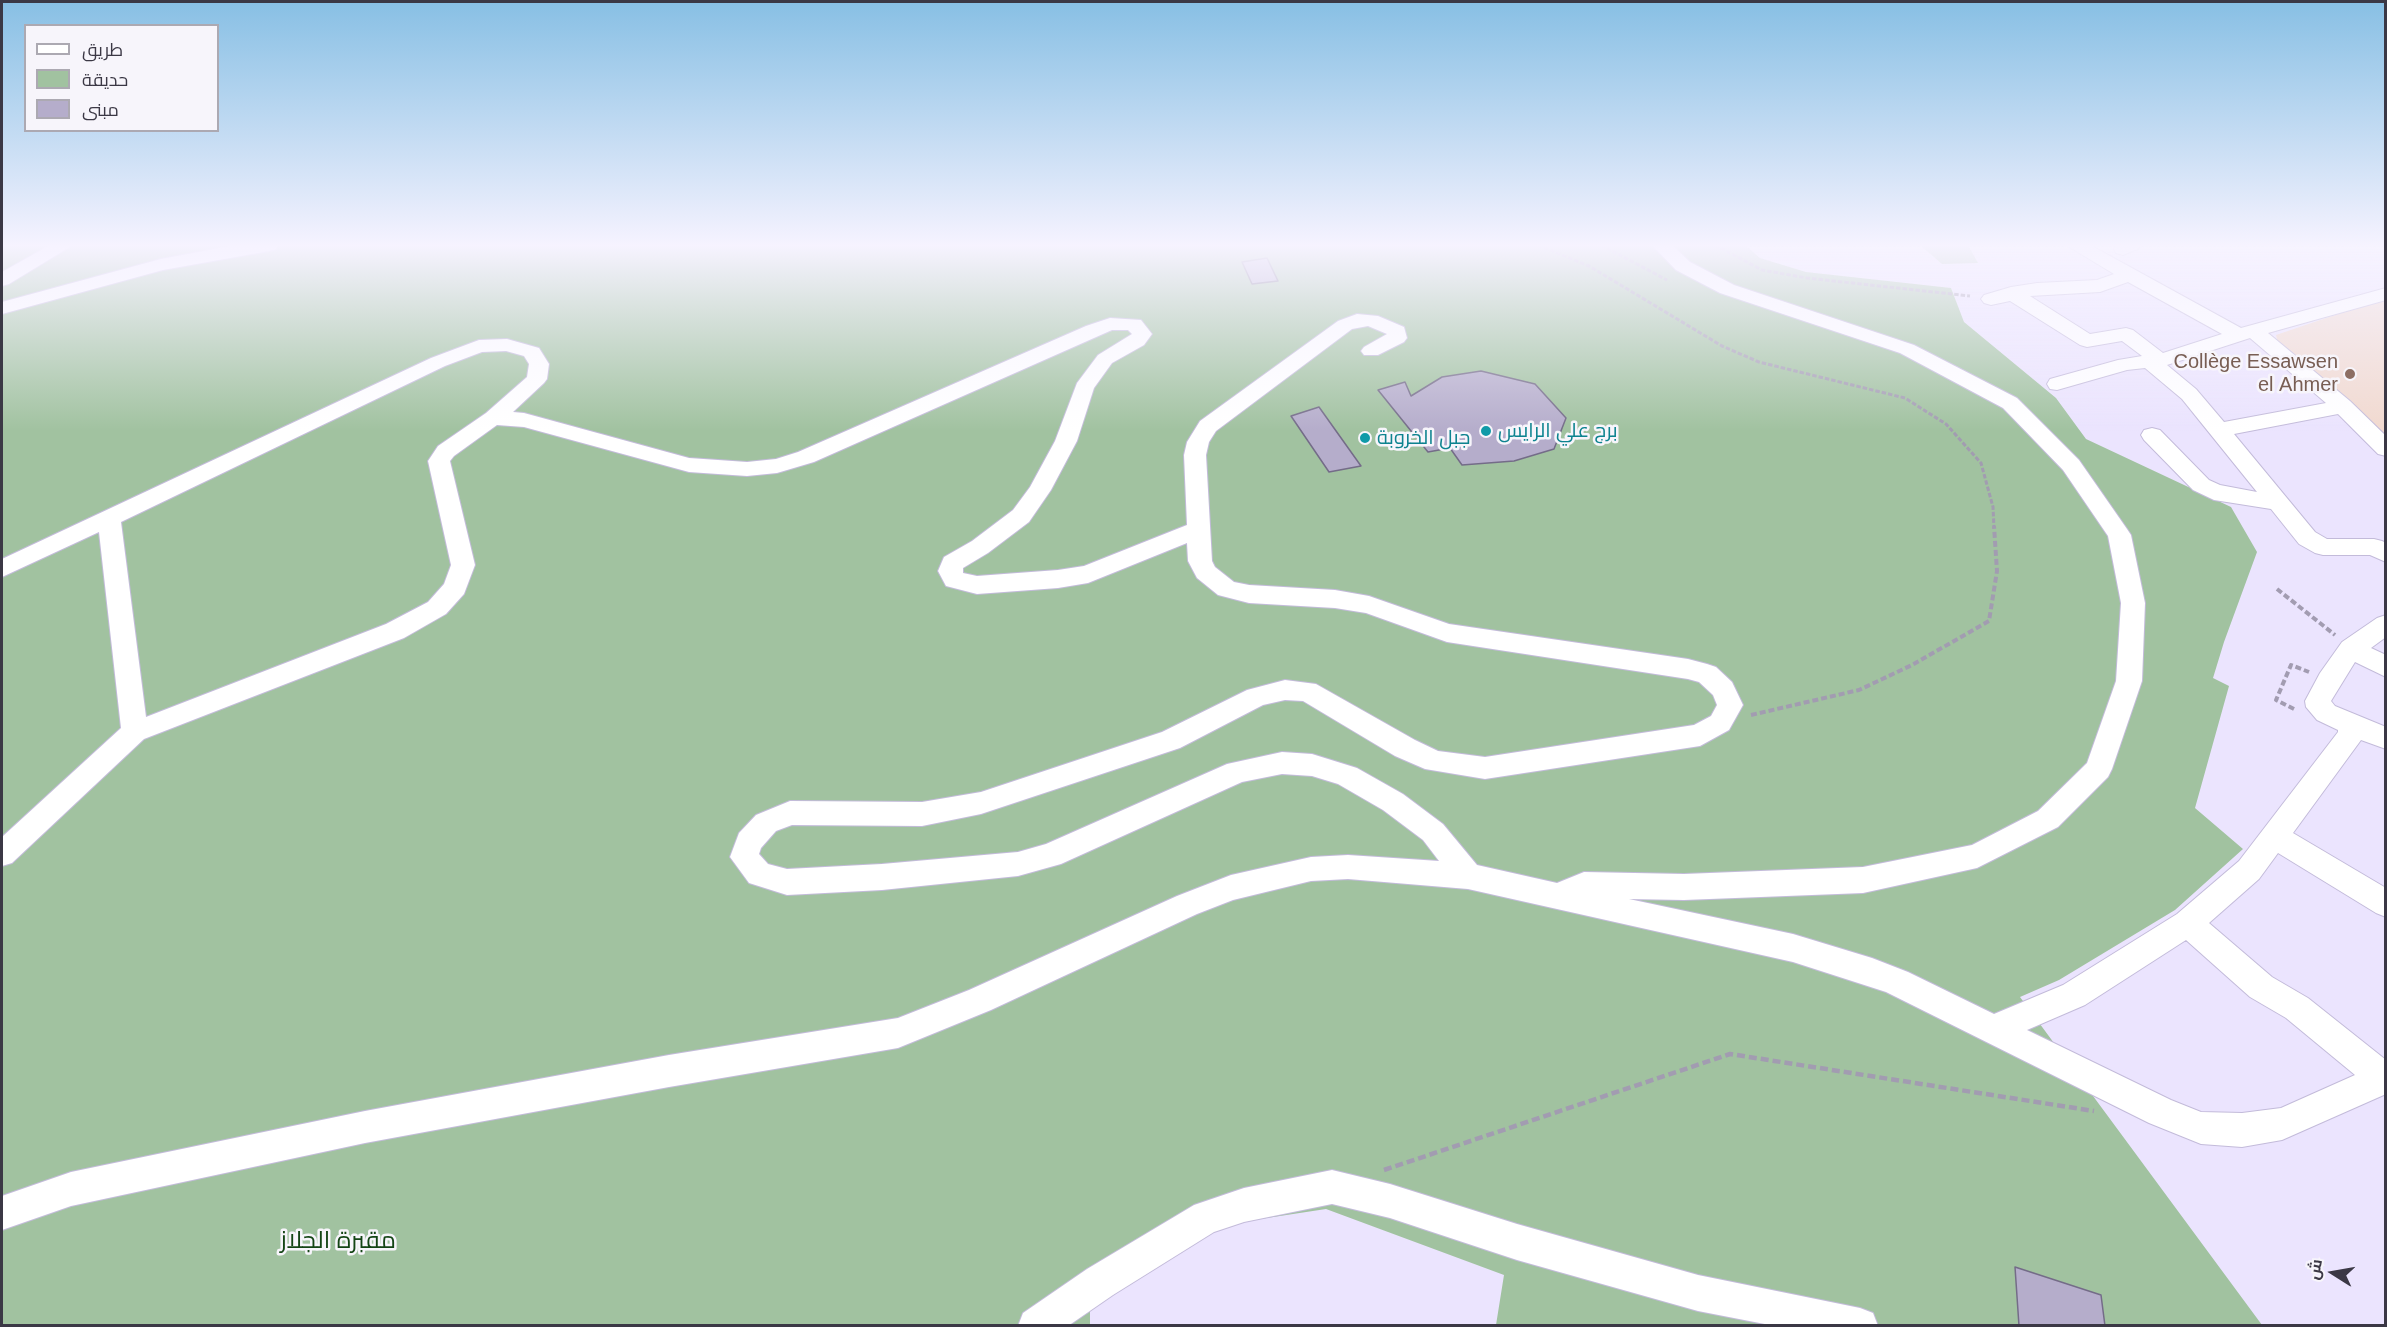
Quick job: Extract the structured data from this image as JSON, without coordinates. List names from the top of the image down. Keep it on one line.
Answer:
{"parks":["مقبرة الجلاز"],"places":["Collège Essawsen el Ahmer","برج علي الرايس","جبل الخروبة"],"legend":["طريق","حديقة","مبنى"],"north":"left"}
